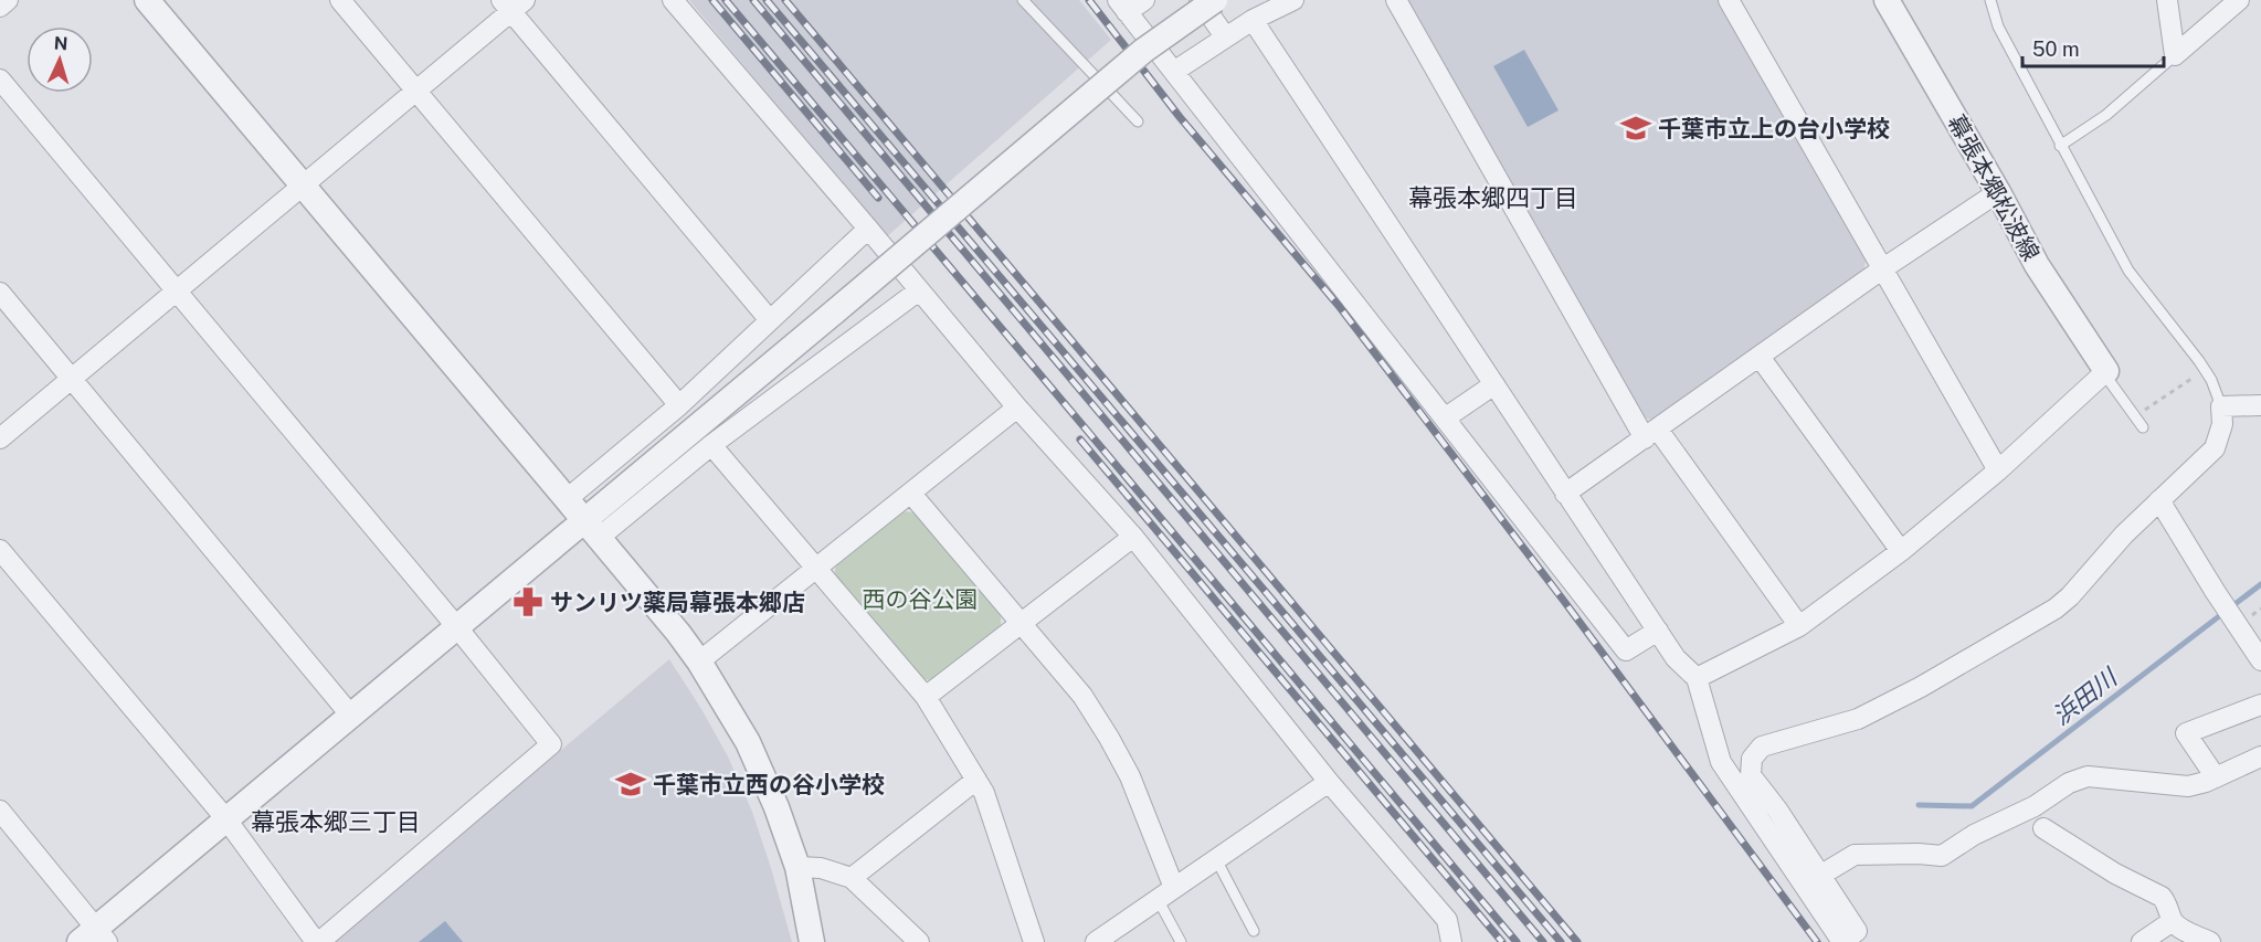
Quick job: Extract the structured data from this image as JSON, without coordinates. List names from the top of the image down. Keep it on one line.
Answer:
{"streets":{"street":["幕張本郷松波線"]},"districts":["幕張本郷四丁目","幕張本郷三丁目"],"water":["浜田川"],"parks":["西の谷公園"],"places":{"school or university":["千葉市立上の台小学校","千葉市立西の谷小学校"],"pharmacy":["サンリツ薬局幕張本郷店"]},"scale_bar":"50 m","north":"top"}
